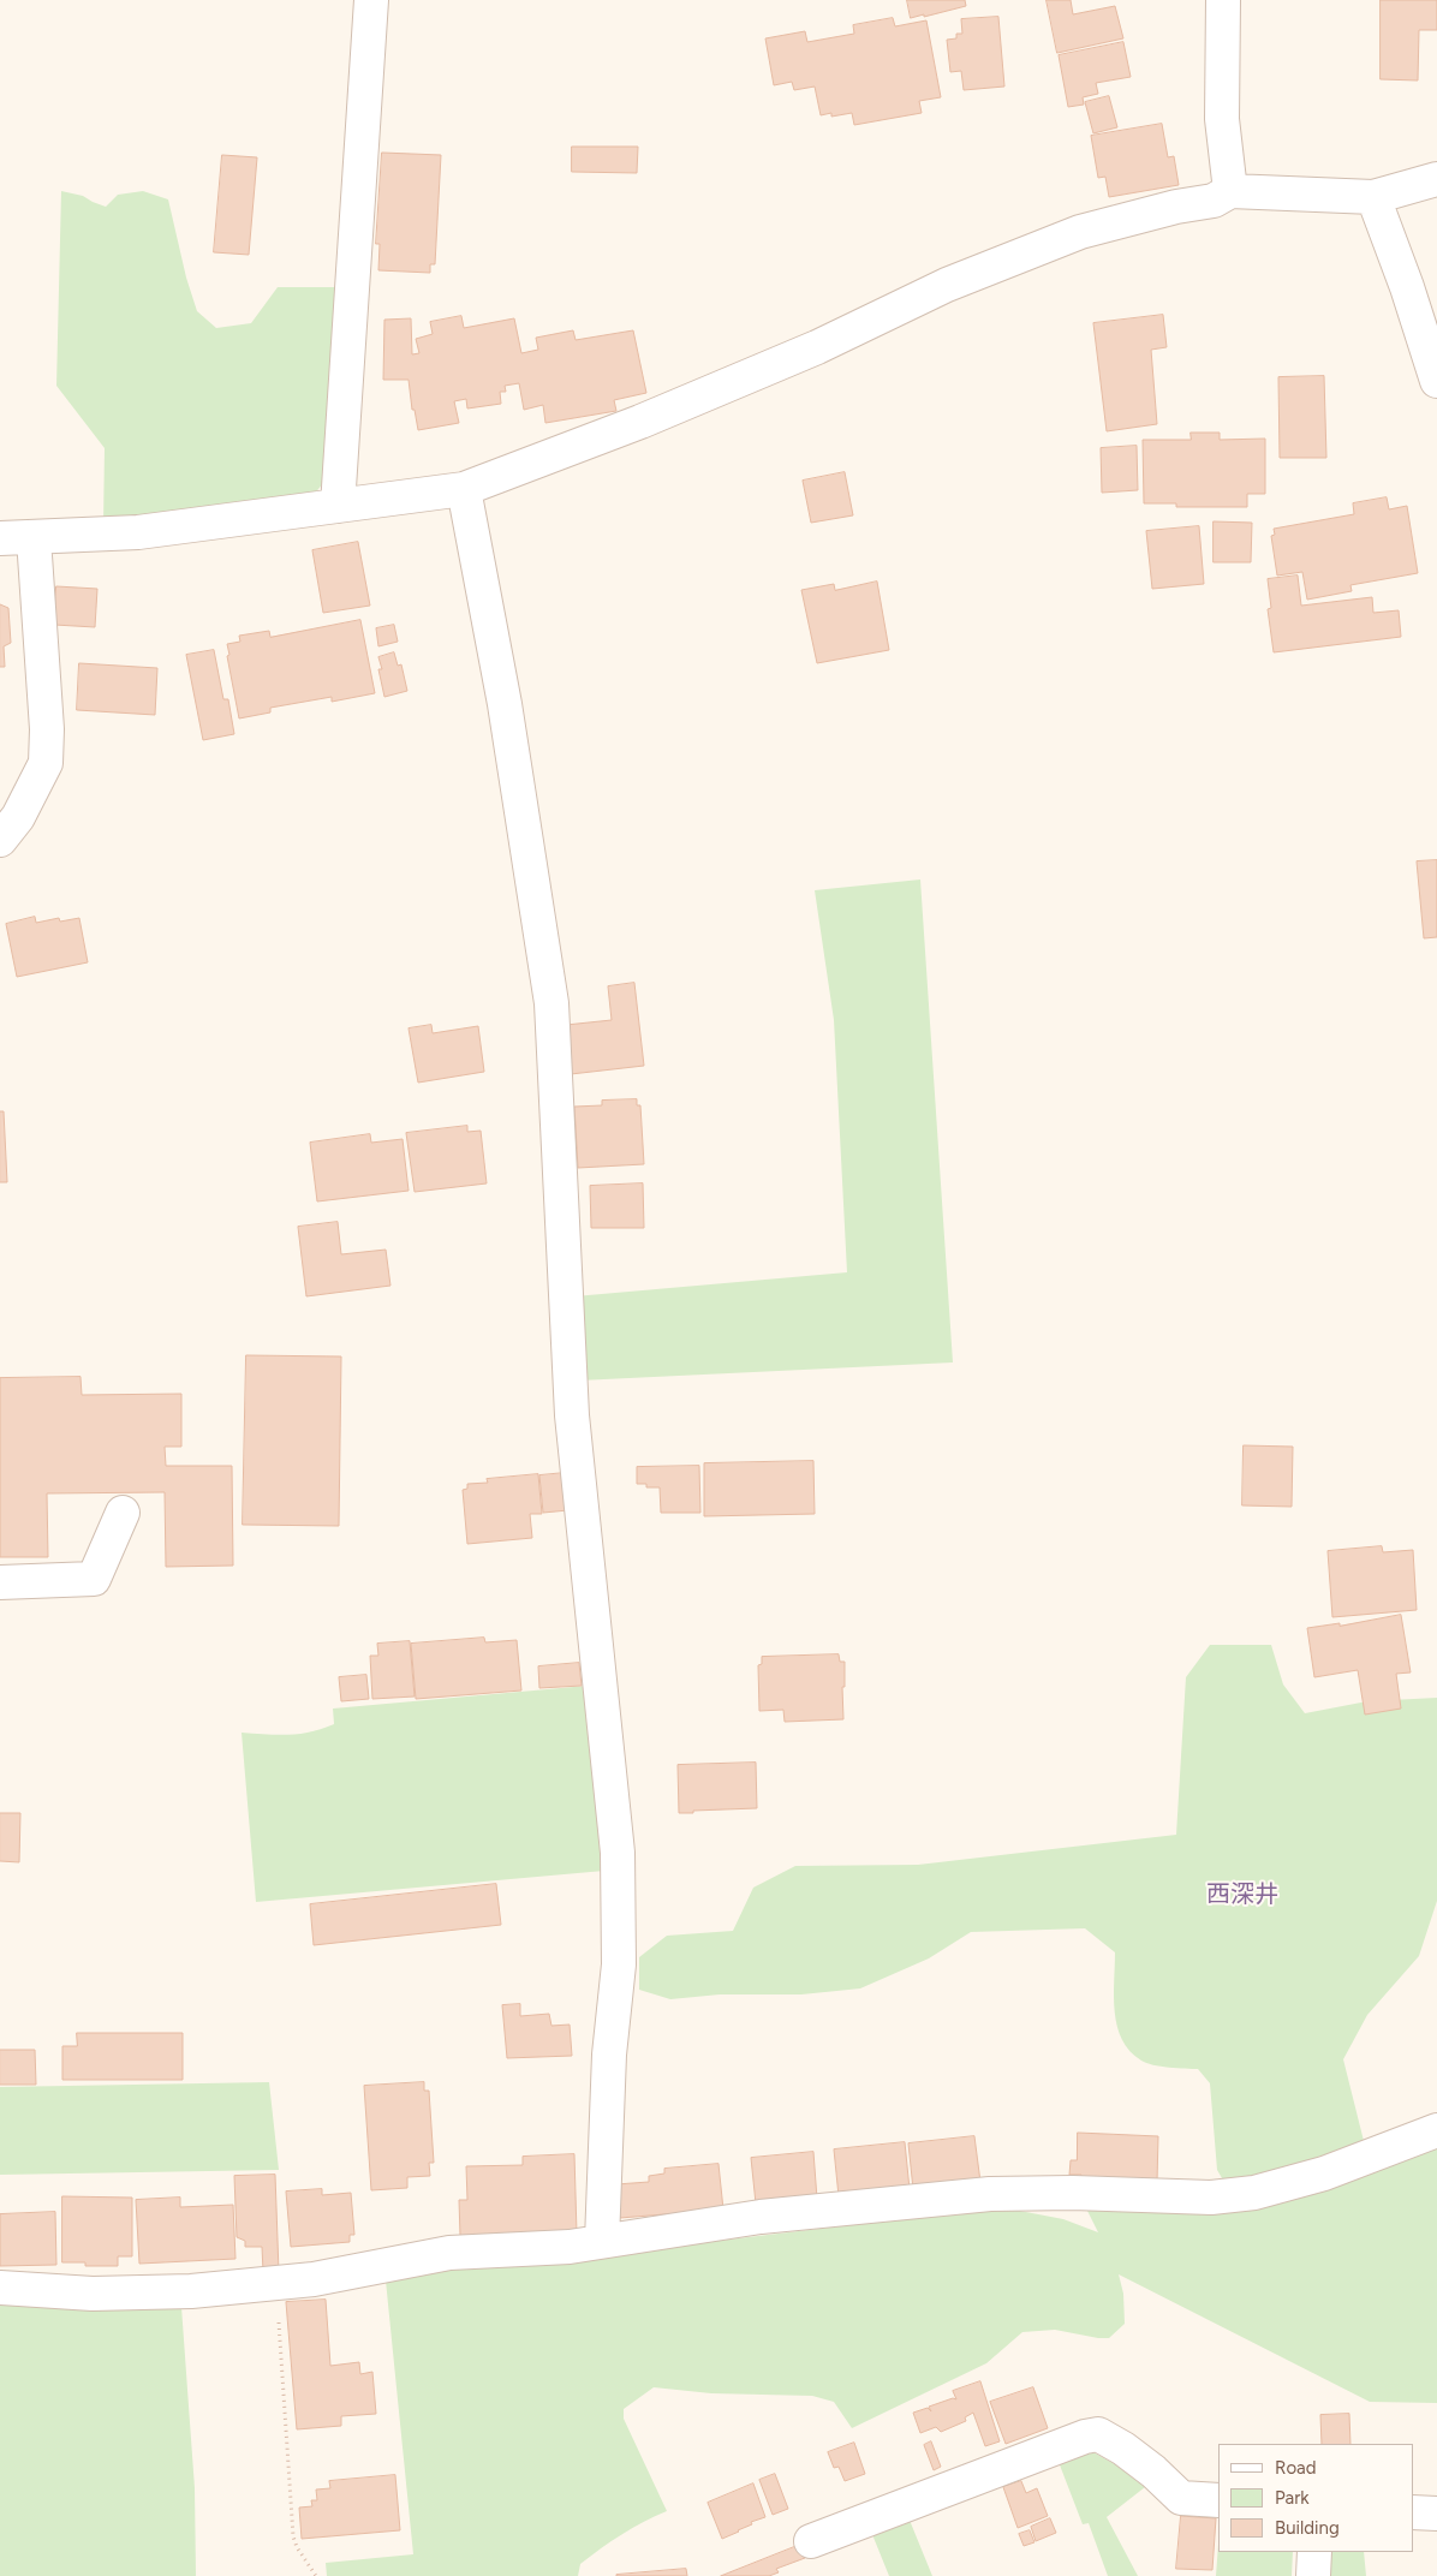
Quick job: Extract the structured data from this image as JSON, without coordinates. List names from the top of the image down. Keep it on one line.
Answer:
{"districts":["西深井"],"legend":["Road","Park","Building"]}
